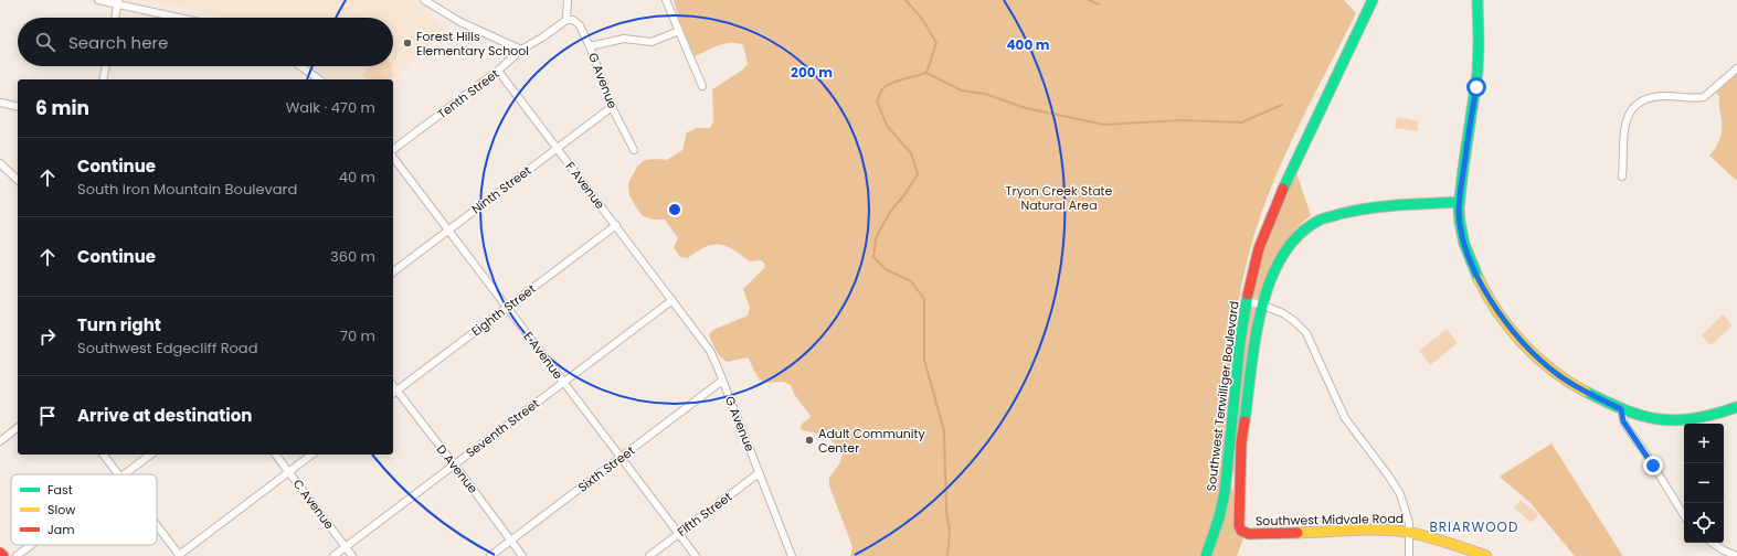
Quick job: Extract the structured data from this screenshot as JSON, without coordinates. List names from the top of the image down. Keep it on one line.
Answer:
{"streets":{"street":["G Avenue","Tenth Street","F Avenue","Ninth Street","Eighth Street","E Avenue","Southwest Terwilliger Boulevard","Seventh Street","D Avenue","Sixth Street","C Avenue","Fifth Street","Southwest Midvale Road"]},"crossings":[["G Avenue","Tenth Street"],["G Avenue","F Avenue"],["G Avenue","Ninth Street"],["G Avenue","Seventh Street"],["G Avenue","Sixth Street"],["G Avenue","Fifth Street"],["Tenth Street","F Avenue"],["F Avenue","Ninth Street"],["F Avenue","Eighth Street"],["F Avenue","Seventh Street"],["Ninth Street","E Avenue"],["Eighth Street","E Avenue"],["Eighth Street","D Avenue"],["E Avenue","Seventh Street"],["E Avenue","Sixth Street"],["E Avenue","Fifth Street"],["Seventh Street","D Avenue"],["Seventh Street","C Avenue"],["D Avenue","Sixth Street"]],"districts":["BRIARWOOD"],"parks":["Tryon Creek State Natural Area"],"places":["Forest Hills Elementary School","Adult Community Center"],"legend":["Fast","Slow","Jam"],"page":{"search":"Search here","heading":["6 min","Walk · 470 m"],"list":[["Continue","South Iron Mountain Boulevard","40 m"],["Continue","360 m"],["Turn right","Southwest Edgecliff Road","70 m"],"Arrive at destination"],"map_buttons":["+","−"]},"rings":["400 m","200 m"]}
